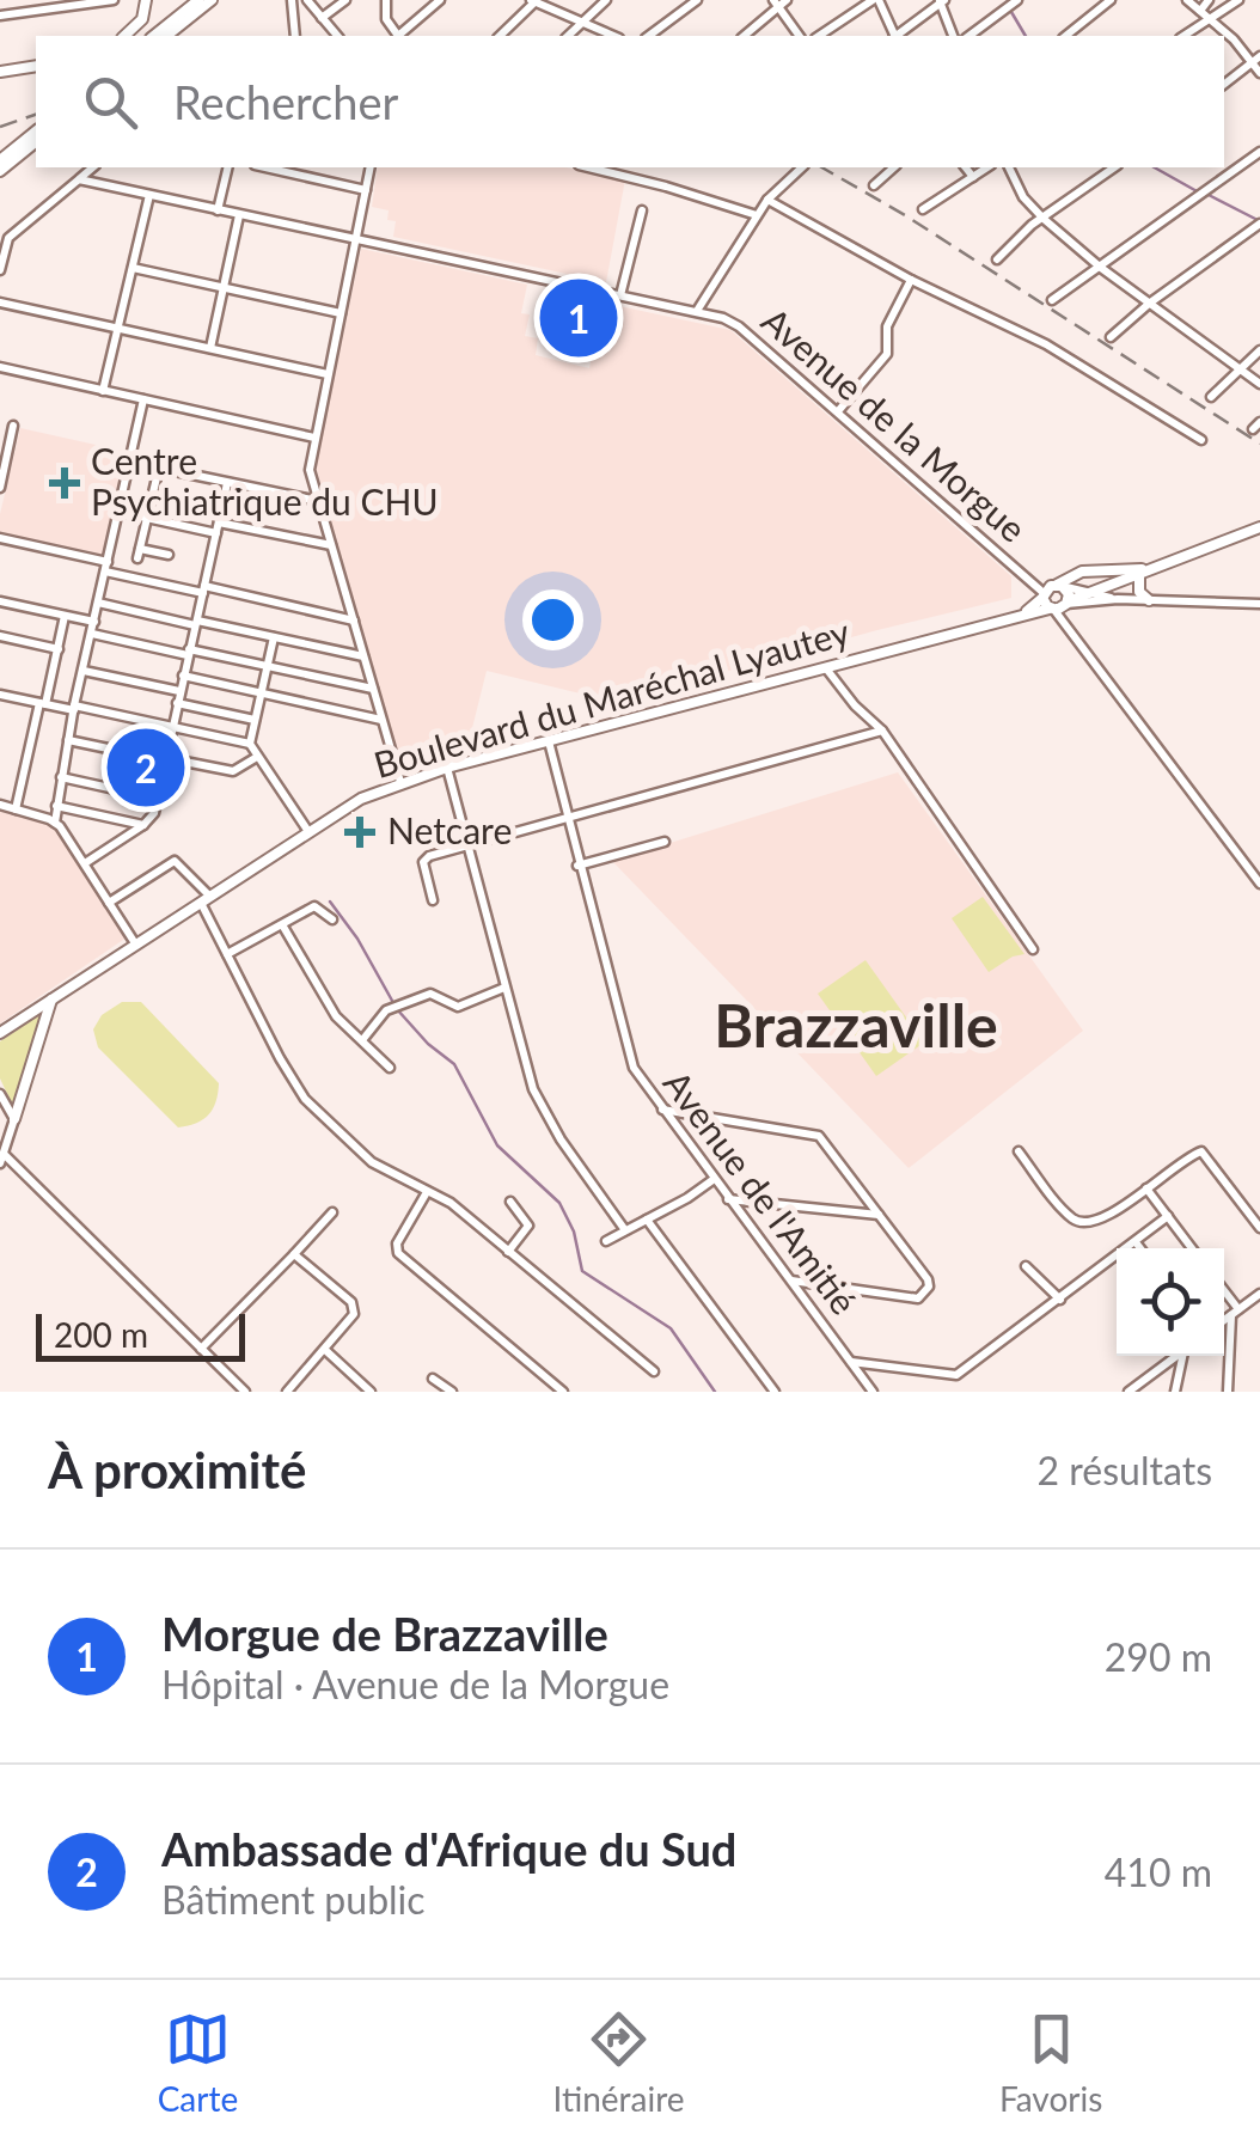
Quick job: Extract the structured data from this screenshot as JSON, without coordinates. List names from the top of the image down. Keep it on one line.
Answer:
{"streets":{"main road":["Boulevard du Maréchal Lyautey"],"street":["Avenue de la Morgue","Avenue de l'Amitié"]},"crossings":[["Avenue de la Morgue","Boulevard du Maréchal Lyautey"],["Boulevard du Maréchal Lyautey","Avenue de l'Amitié"]],"districts":["Brazzaville"],"places":{"health":["Centre Psychiatrique du CHU","Netcare"]},"scale_bar":"200 m","page":{"search":"Rechercher","pins":["1","2"],"scale":"200 m","heading":["À proximité","2 résultats"],"list":[{"mark":"1","name":"Morgue de Brazzaville","note":"Hôpital · Avenue de la Morgue","value":"290 m"},{"mark":"2","name":"Ambassade d'Afrique du Sud","note":"Bâtiment public","value":"410 m"}],"nav":["Carte","Itinéraire","Favoris"]}}
